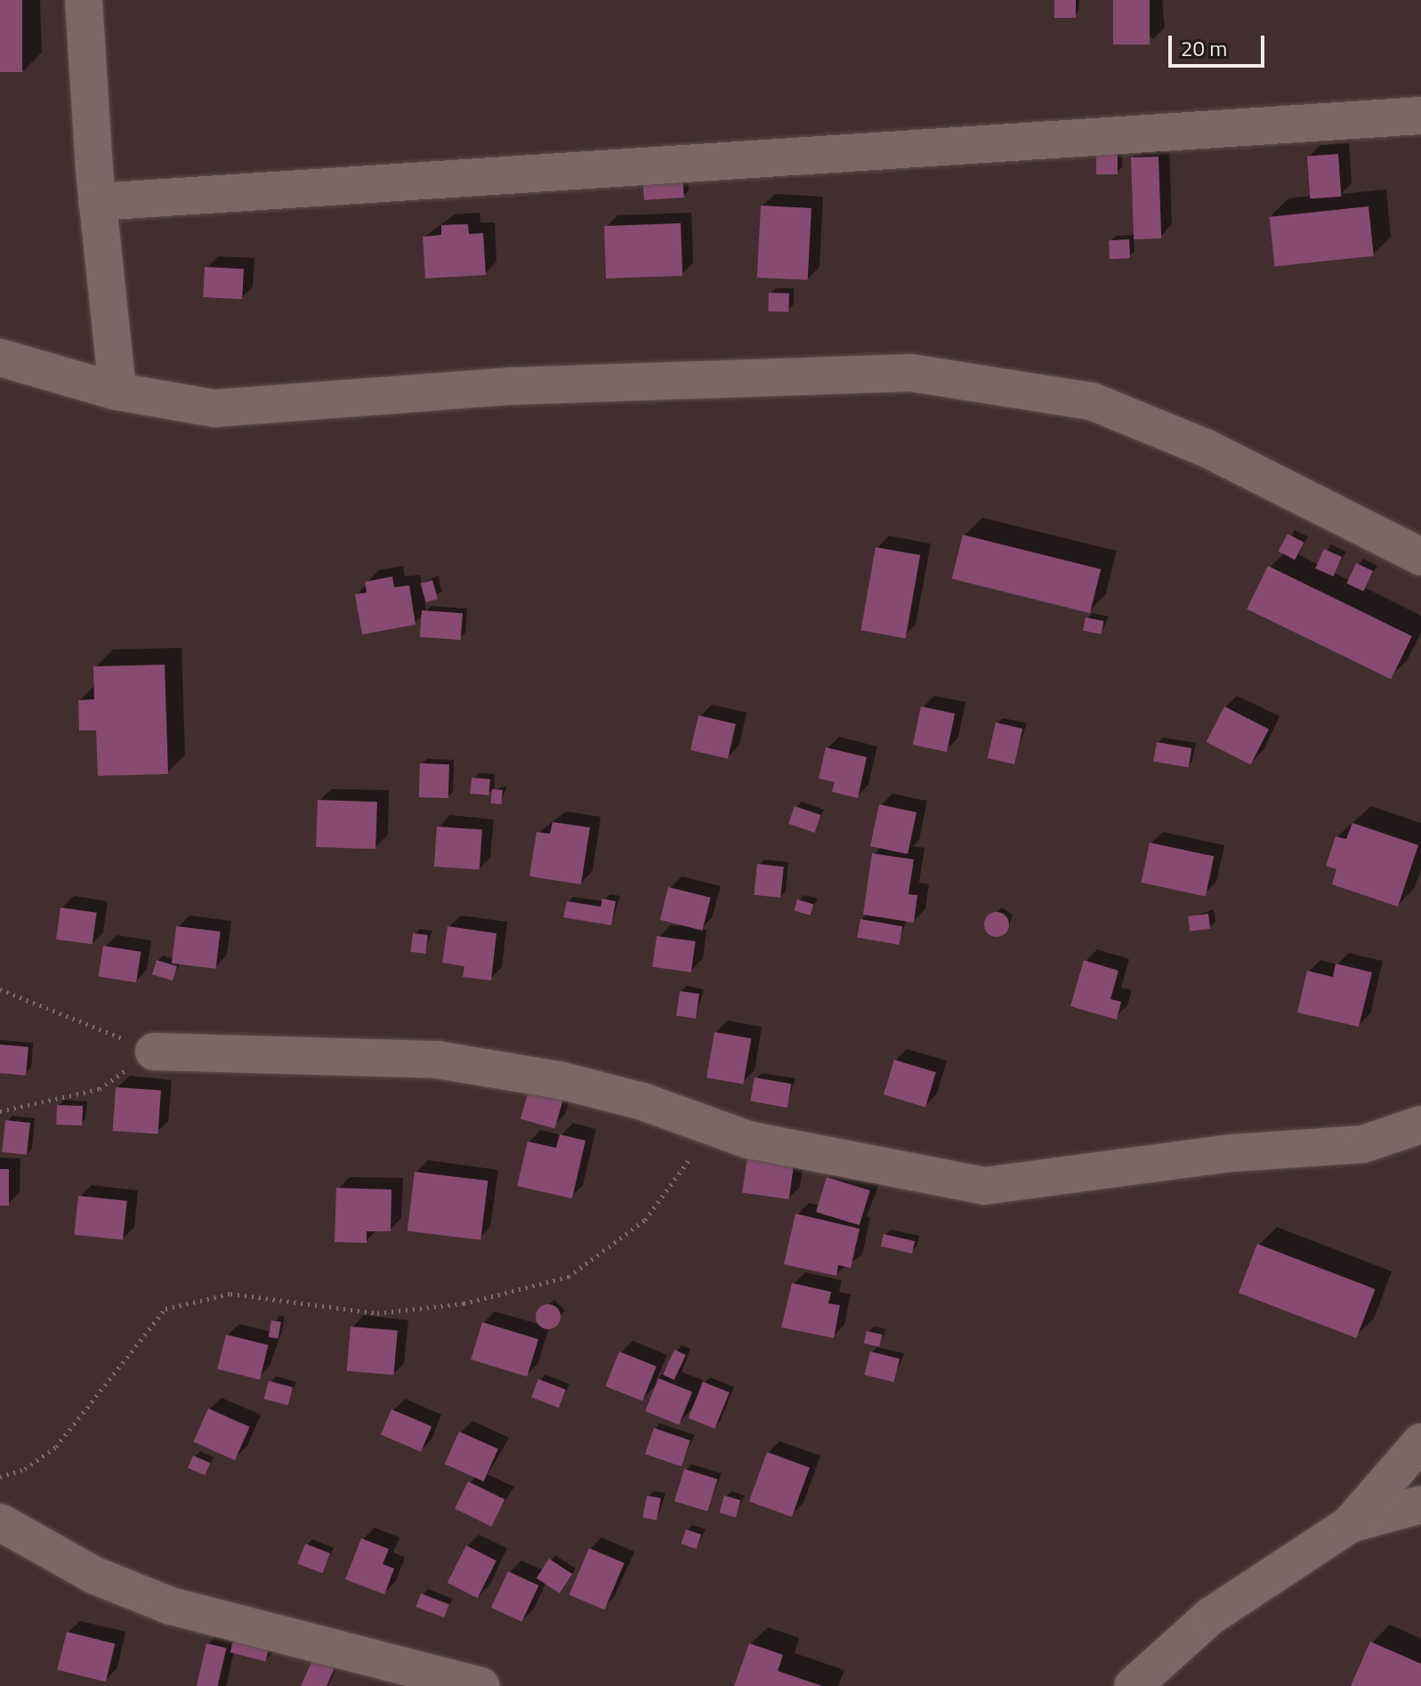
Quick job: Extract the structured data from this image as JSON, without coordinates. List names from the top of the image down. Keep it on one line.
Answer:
{"scale_bar":"20 m"}
